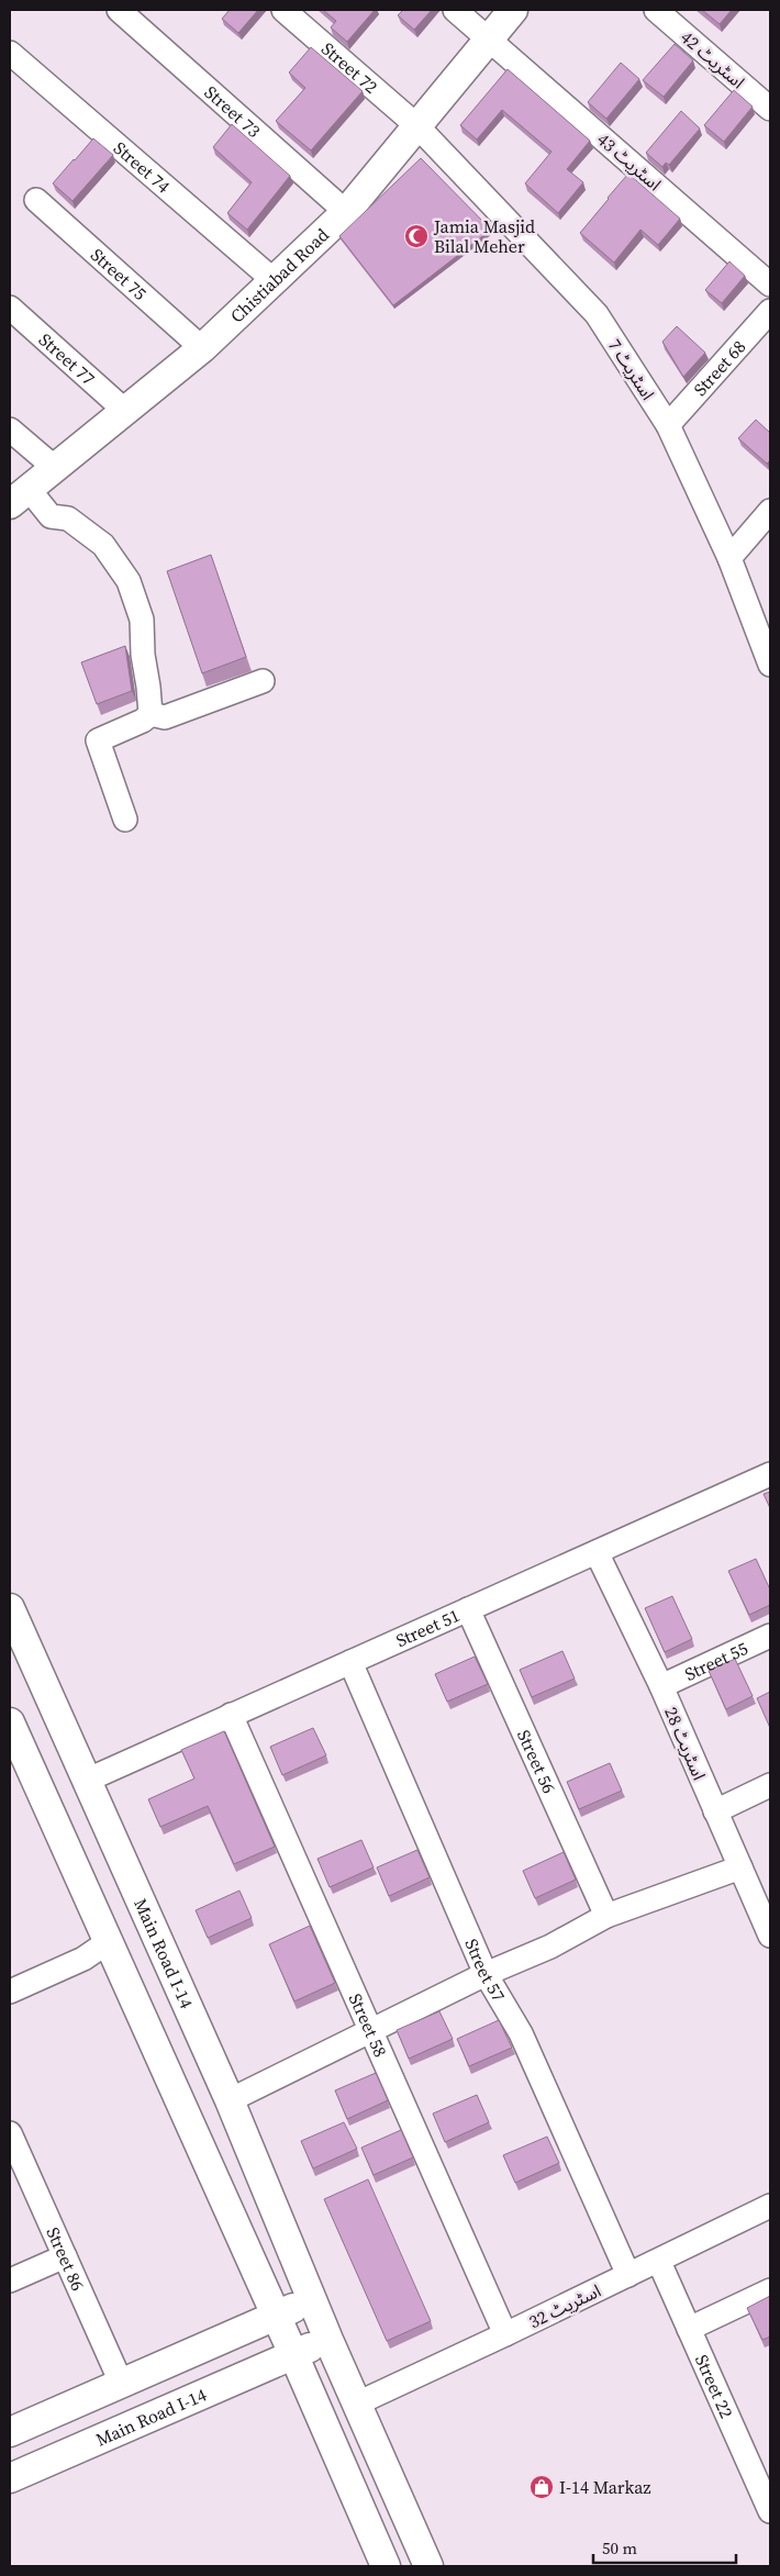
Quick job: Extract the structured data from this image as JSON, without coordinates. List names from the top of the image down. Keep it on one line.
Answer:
{"streets":{"main road":["Chistiabad Road","Main Road I-14"],"street":["اسٹریٹ 42","Street 72","Street 73","اسٹریٹ 43","Street 74","Street 75","Street 77","Street 68","اسٹریٹ 7","Street 51","Street 55","اسٹریٹ 28","Street 56","Street 57","Street 58","Street 86","اسٹریٹ 32","Street 22"]},"crossings":[["Street 72","Chistiabad Road"],["Street 72","اسٹریٹ 7"],["Street 73","Chistiabad Road"],["اسٹریٹ 43","Chistiabad Road"],["Street 74","Chistiabad Road"],["Street 75","Chistiabad Road"],["Chistiabad Road","Street 77"],["Chistiabad Road","اسٹریٹ 7"],["Street 68","اسٹریٹ 7"],["Street 51","اسٹریٹ 28"],["Street 51","Street 56"],["Street 51","Main Road I-14"],["Street 51","Street 57"],["Street 51","Street 58"],["Street 55","اسٹریٹ 28"],["Main Road I-14","اسٹریٹ 32"],["Street 57","اسٹریٹ 32"],["Street 58","اسٹریٹ 32"],["اسٹریٹ 32","Street 22"]],"places":{"mosque":["Jamia Masjid Bilal Meher"],"shop":["I-14 Markaz"]},"scale_bar":"50 m"}
